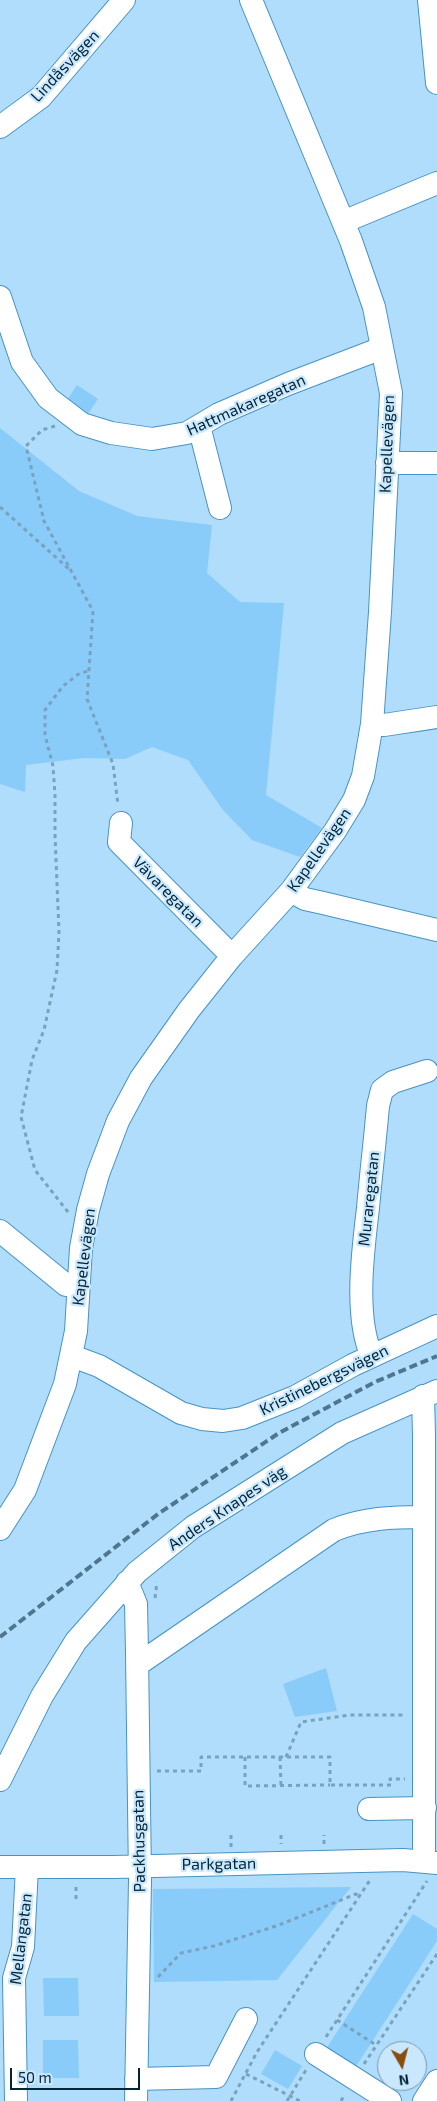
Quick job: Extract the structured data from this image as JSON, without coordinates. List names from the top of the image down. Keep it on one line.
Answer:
{"streets":{"street":["Lindåsvägen","Hattmakaregatan","Kapellevägen","Vävaregatan","Muraregatan","Kristinebergsvägen","Anders Knapes väg","Packhusgatan","Parkgatan","Mellangatan"]},"crossings":[["Hattmakaregatan","Kapellevägen"],["Kapellevägen","Vävaregatan"],["Kapellevägen","Kristinebergsvägen"],["Muraregatan","Kristinebergsvägen"],["Anders Knapes väg","Packhusgatan"],["Packhusgatan","Parkgatan"],["Parkgatan","Mellangatan"]],"scale_bar":"50 m","north":"bottom"}
